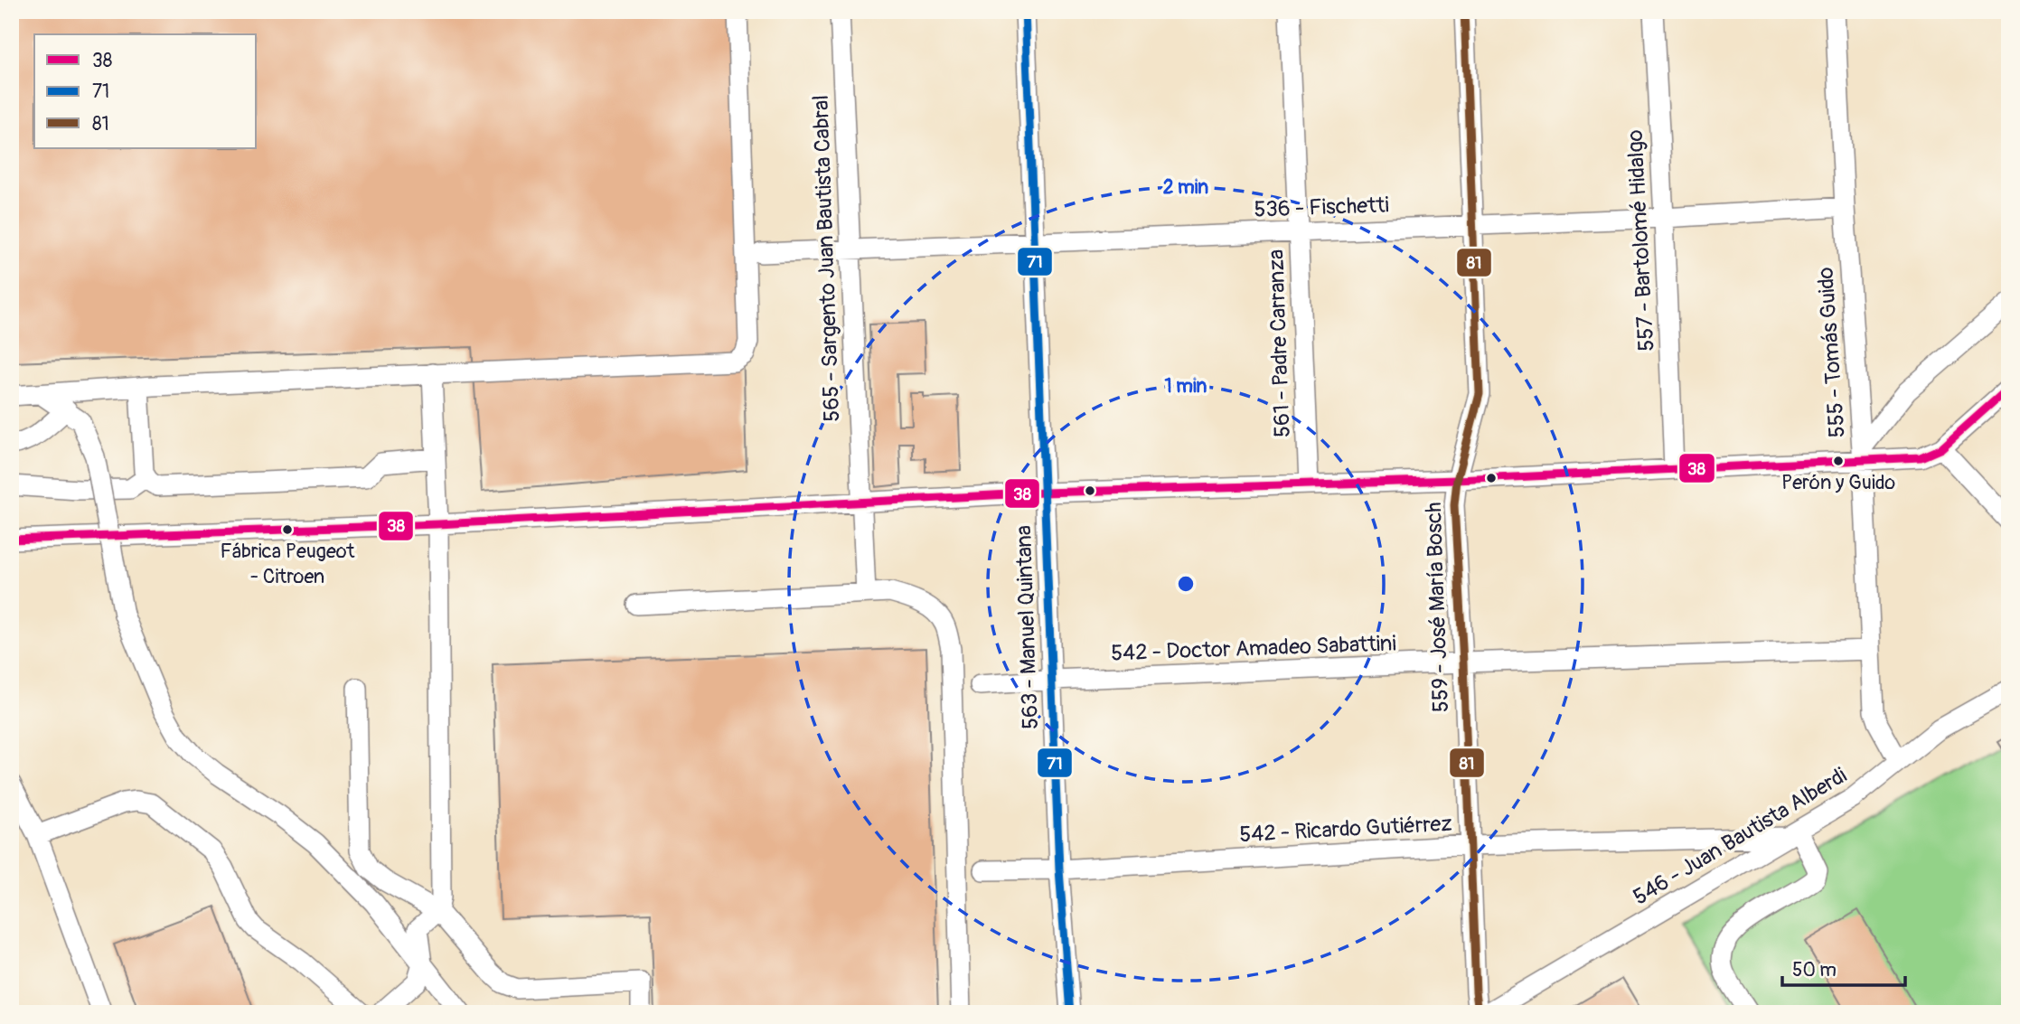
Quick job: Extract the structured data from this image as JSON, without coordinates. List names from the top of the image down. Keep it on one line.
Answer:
{"streets":{"street":["536 - Fischetti","557 - Bartolomé Hidalgo","565 - Sargento Juan Bautista Cabral","561 - Padre Carranza","555 - Tomás Guido","559 - José María Bosch","563 - Manuel Quintana","542 - Doctor Amadeo Sabattini","542 - Ricardo Gutiérrez","546 - Juan Bautista Alberdi"]},"crossings":[["536 - Fischetti","557 - Bartolomé Hidalgo"],["536 - Fischetti","565 - Sargento Juan Bautista Cabral"],["536 - Fischetti","561 - Padre Carranza"],["536 - Fischetti","555 - Tomás Guido"],["536 - Fischetti","559 - José María Bosch"],["536 - Fischetti","563 - Manuel Quintana"],["555 - Tomás Guido","542 - Doctor Amadeo Sabattini"],["555 - Tomás Guido","546 - Juan Bautista Alberdi"],["559 - José María Bosch","542 - Doctor Amadeo Sabattini"],["559 - José María Bosch","542 - Ricardo Gutiérrez"],["559 - José María Bosch","546 - Juan Bautista Alberdi"],["563 - Manuel Quintana","542 - Doctor Amadeo Sabattini"],["563 - Manuel Quintana","542 - Ricardo Gutiérrez"],["542 - Ricardo Gutiérrez","546 - Juan Bautista Alberdi"]],"places":["Perón y Guido","Fábrica Peugeot - Citroen"],"lines":["transit line 71","transit line 81","transit line 38"],"legend":["38","71","81"],"scale_bar":"50 m","rings":["2 min","1 min"]}
